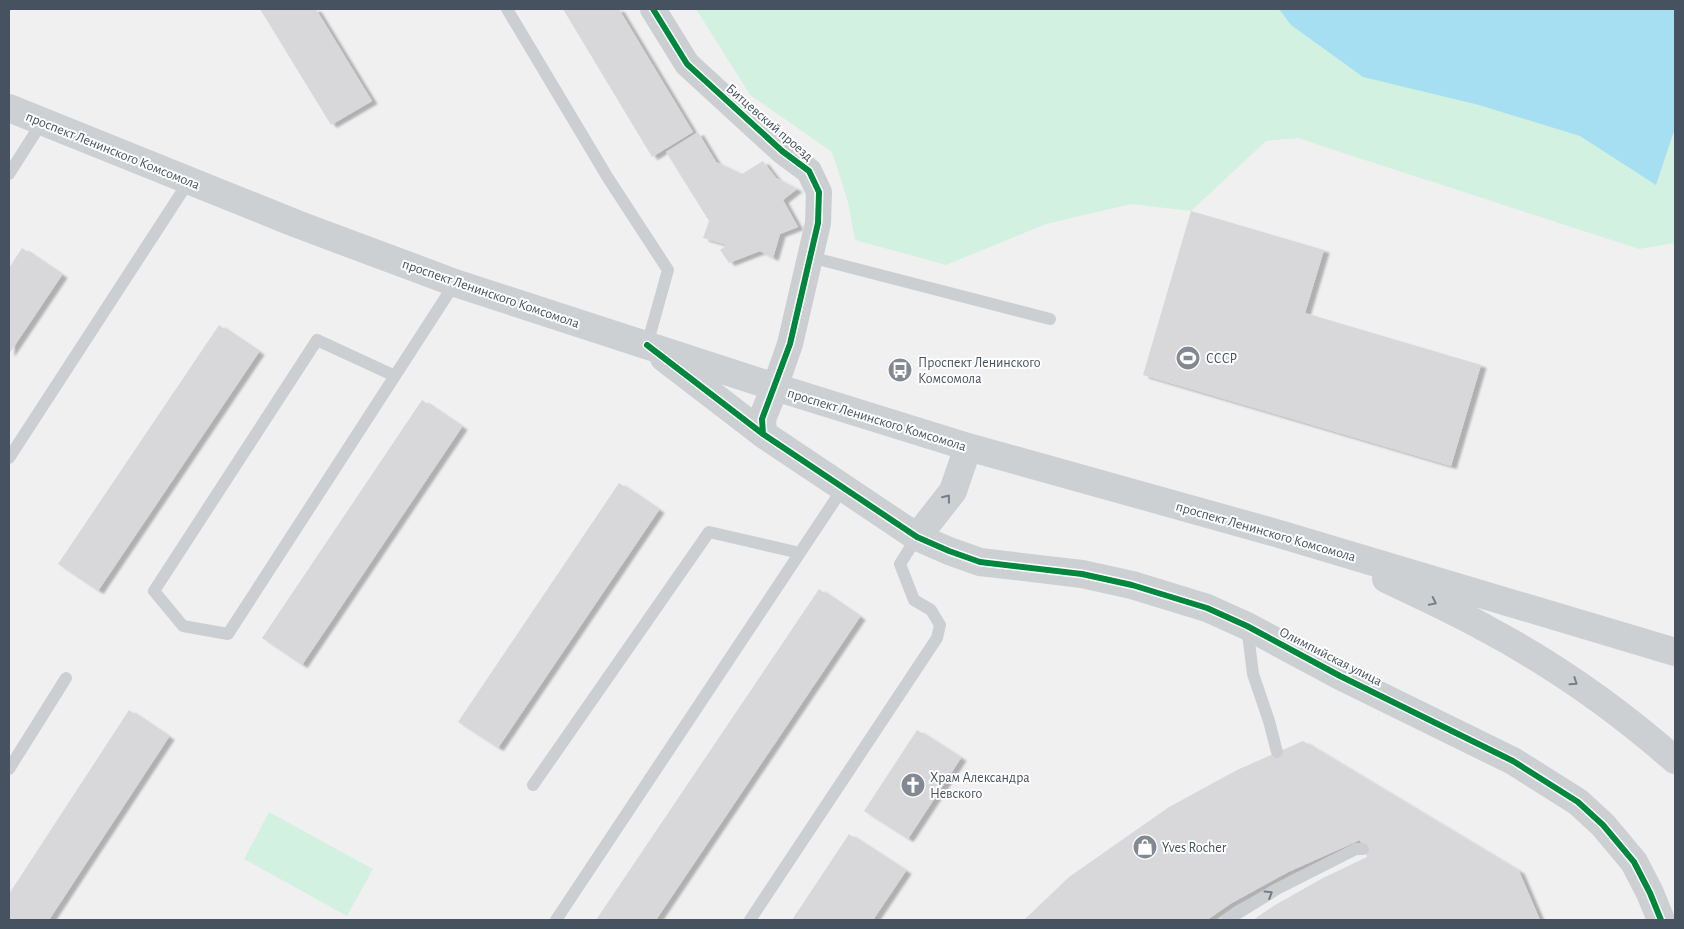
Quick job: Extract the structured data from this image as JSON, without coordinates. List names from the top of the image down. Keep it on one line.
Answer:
{"streets":{"main road":["проспект Ленинского Комсомола","Олимпийская улица"],"street":["Битцевский проезд"]},"crossings":[["Битцевский проезд","проспект Ленинского Комсомола"],["проспект Ленинского Комсомола","Олимпийская улица"]],"places":{"sports":["СССР"],"bus stop":["Проспект Ленинского Комсомола"],"church":["Храм Александра Невского"],"shop":["Yves Rocher"]}}
